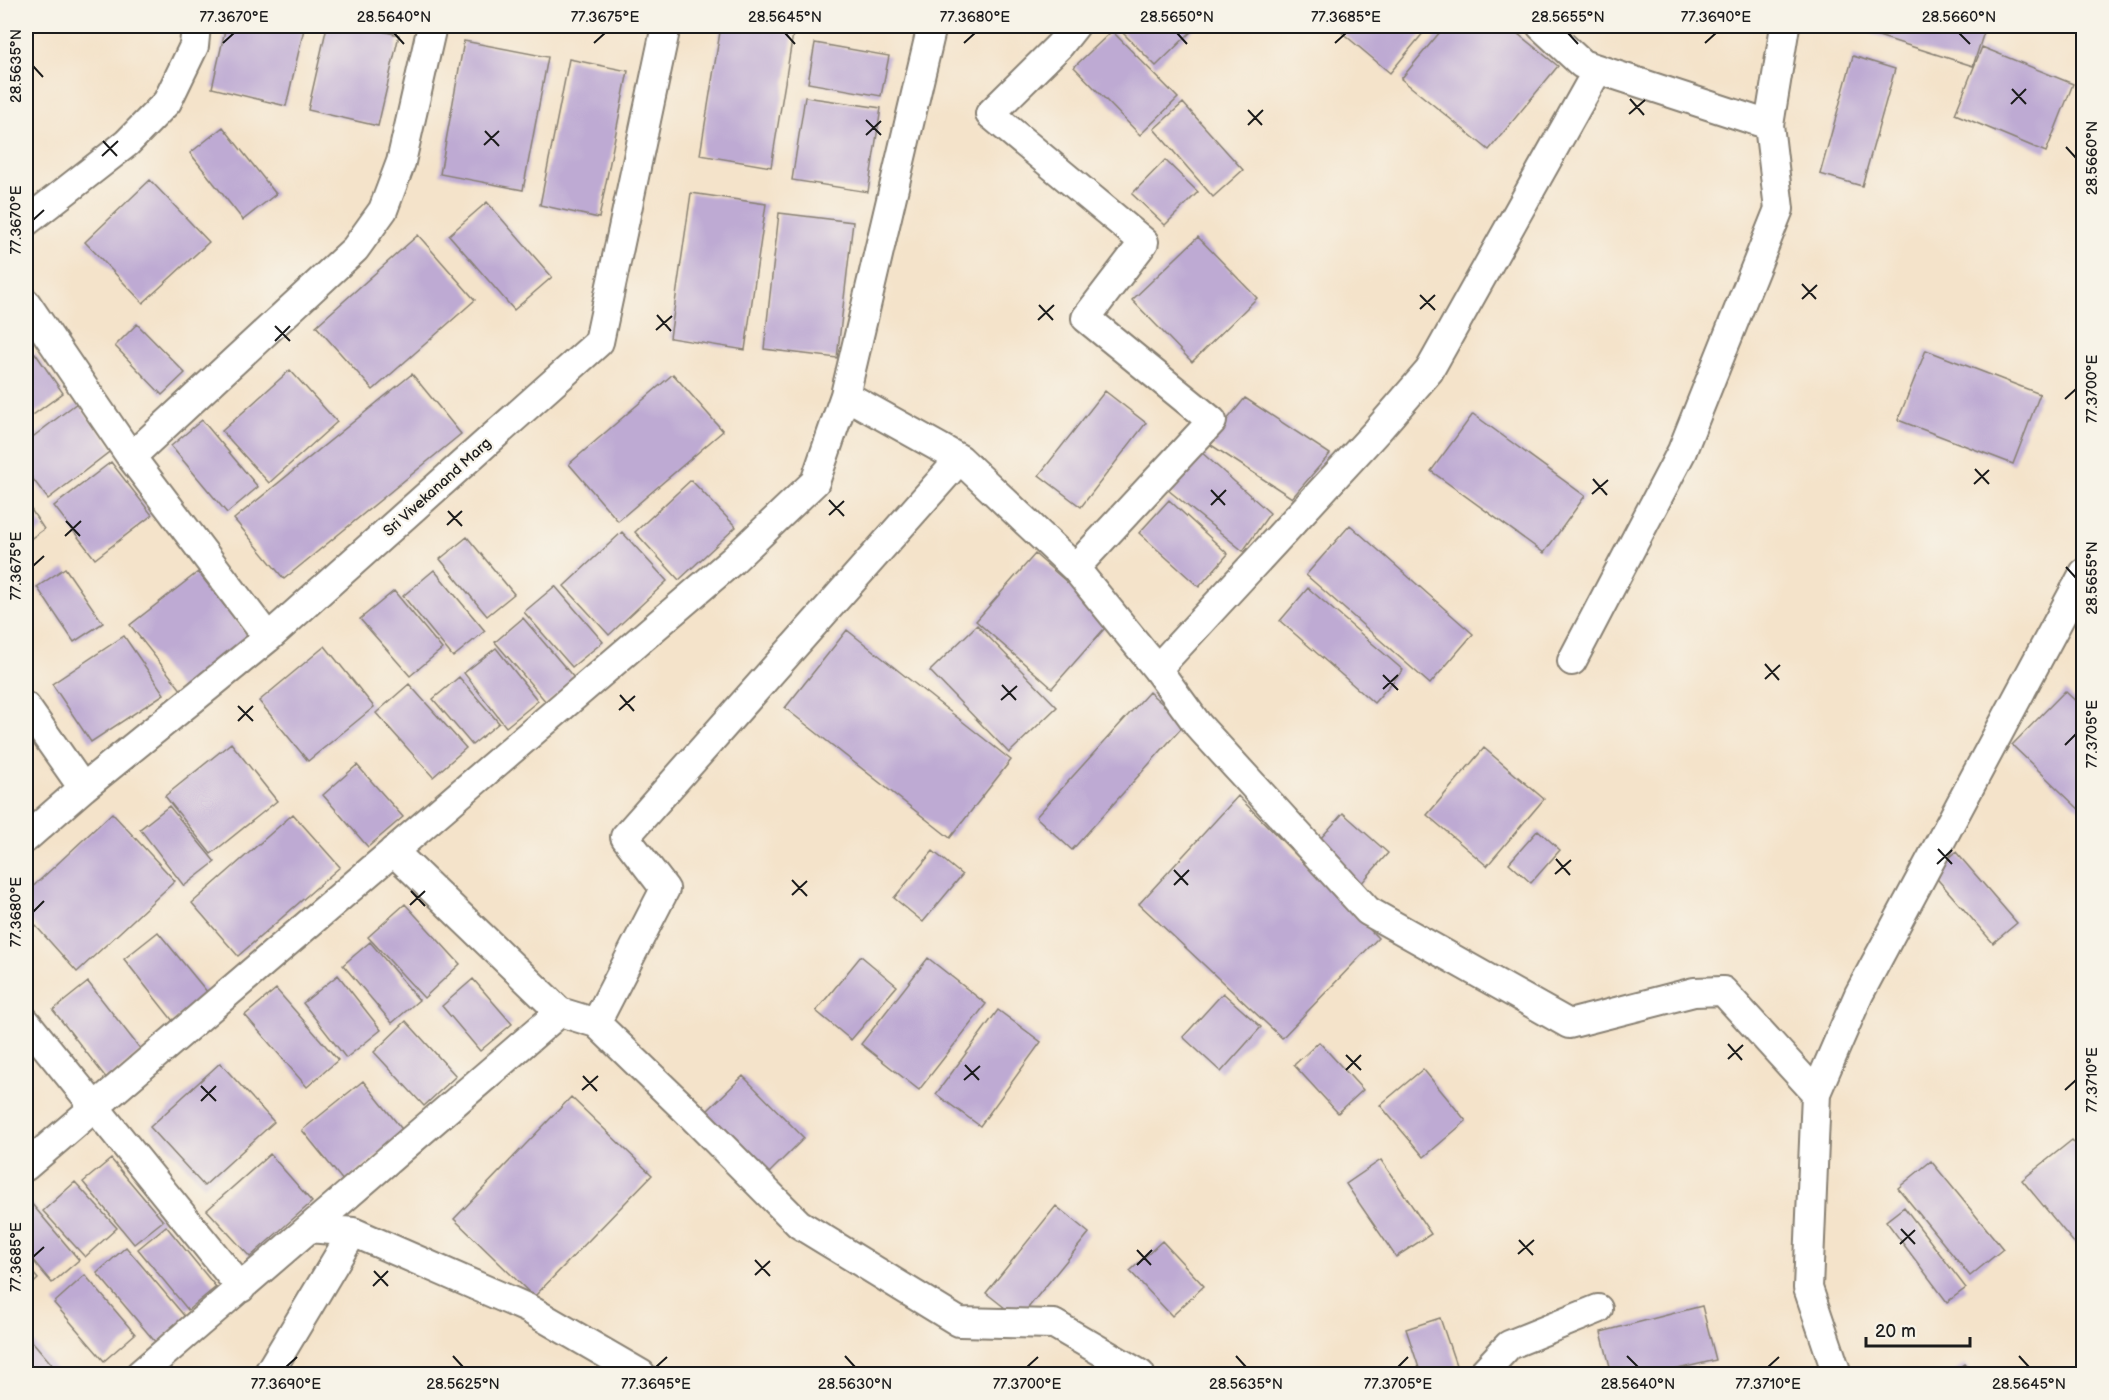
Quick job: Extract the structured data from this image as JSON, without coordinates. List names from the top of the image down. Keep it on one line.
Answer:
{"streets":{"street":["Sri Vivekanand Marg"]},"scale_bar":"20 m","coordinates":["77.3670°E","28.5640°N","77.3675°E","28.5645°N","77.3680°E","28.5650°N","77.3685°E","28.5655°N","77.3690°E","28.5660°N","28.5635°N","77.3700°E","77.3705°E","77.3710°E","28.5625°N","77.3695°E","28.5630°N"]}
